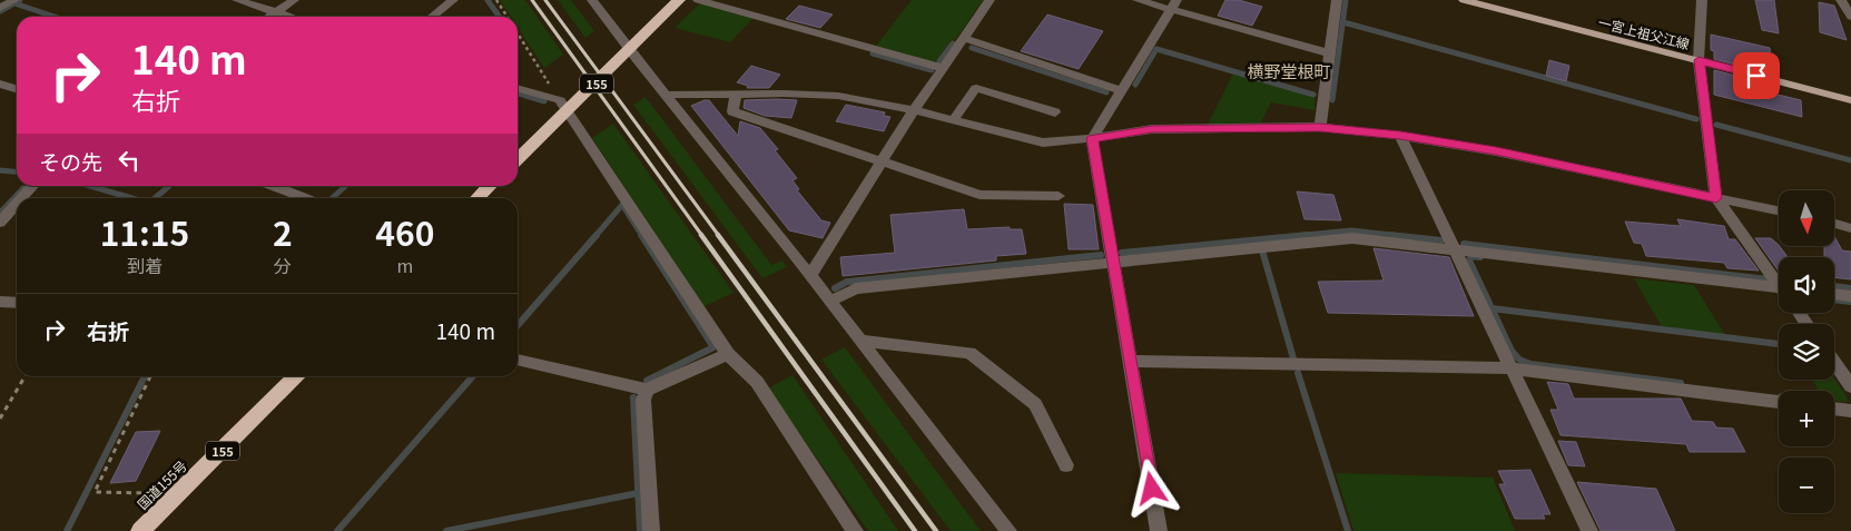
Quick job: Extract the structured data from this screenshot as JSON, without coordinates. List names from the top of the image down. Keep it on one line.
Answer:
{"streets":{"highway":["155","国道155号"],"main road":["一宮上祖父江線"]},"districts":["横野堂根町"],"north":"bottom","page":{"turn":["140 m","右折"],"then":"その先","map_buttons":["+","−"],"eta":["11:15","到着","2","分","460","m"],"list":[{"name":"右折","value":"140 m"}]}}
